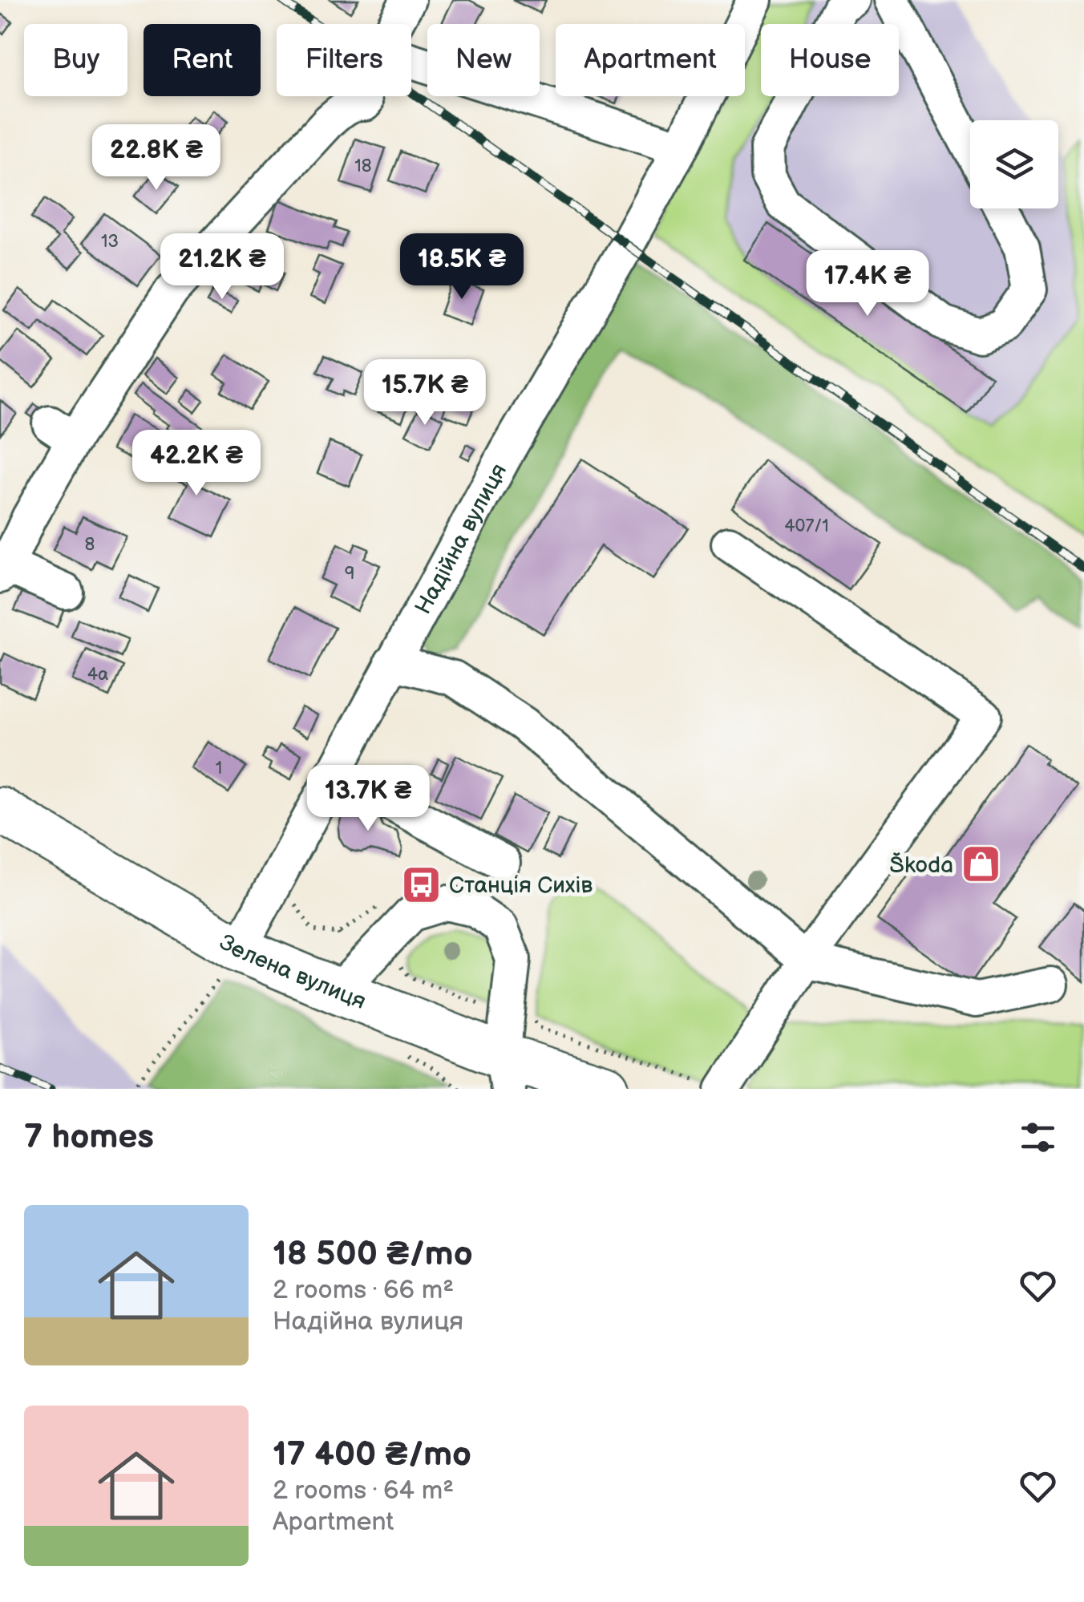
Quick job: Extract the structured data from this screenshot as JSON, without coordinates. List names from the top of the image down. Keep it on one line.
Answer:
{"streets":{"main road":["Зелена вулиця"],"street":["Надійна вулиця"]},"crossings":[["Надійна вулиця","Зелена вулиця"]],"places":{"shop":["Škoda"],"bus stop":["Станція Сихів"]},"house_numbers":["18","13","407/1","8","9","4а","1"],"page":{"chip":["Buy","Rent","Filters","New","Apartment","House"],"price":["22.8K ₴","21.2K ₴","18.5K ₴","17.4K ₴","15.7K ₴","42.2K ₴","13.7K ₴"],"heading":"7 homes","list":[{"name":"18 500 ₴/mo","note":"2 rooms · 66 m² · Надійна вулиця"},{"name":"17 400 ₴/mo","note":"2 rooms · 64 m² · Apartment"}]}}
